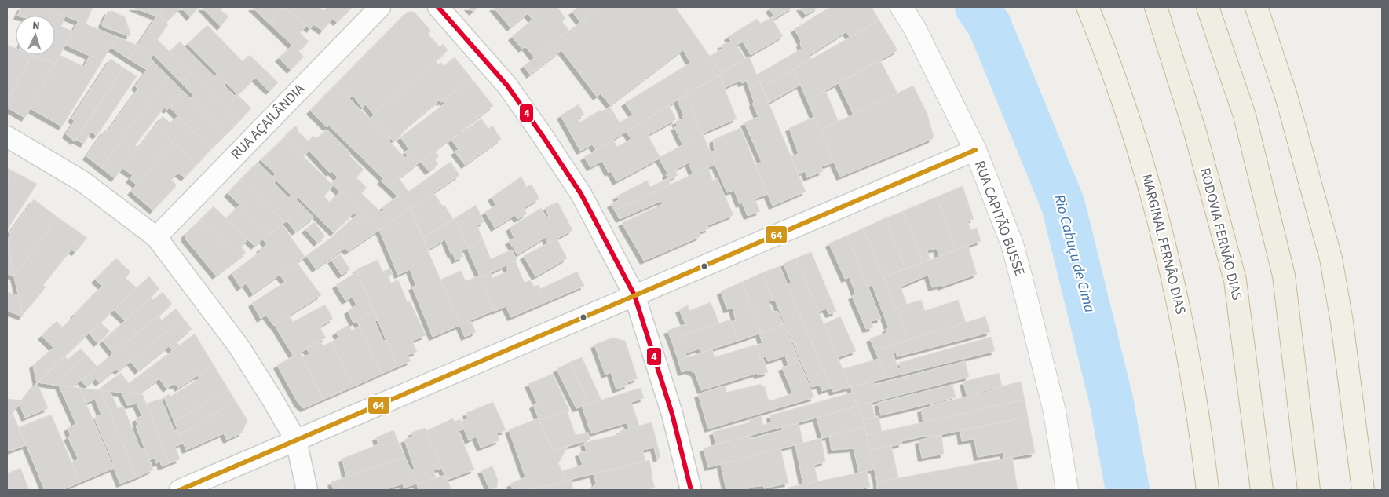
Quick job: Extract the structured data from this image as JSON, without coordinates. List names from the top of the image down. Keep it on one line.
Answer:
{"streets":{"highway":["RODOVIA FERNÃO DIAS","MARGINAL FERNÃO DIAS"],"street":["RUA AÇAILÂNDIA","RUA CAPITÃO BUSSE"]},"water":["Rio Cabuçu de Cima"],"lines":["transit line 4","transit line 64"],"north":"top"}
